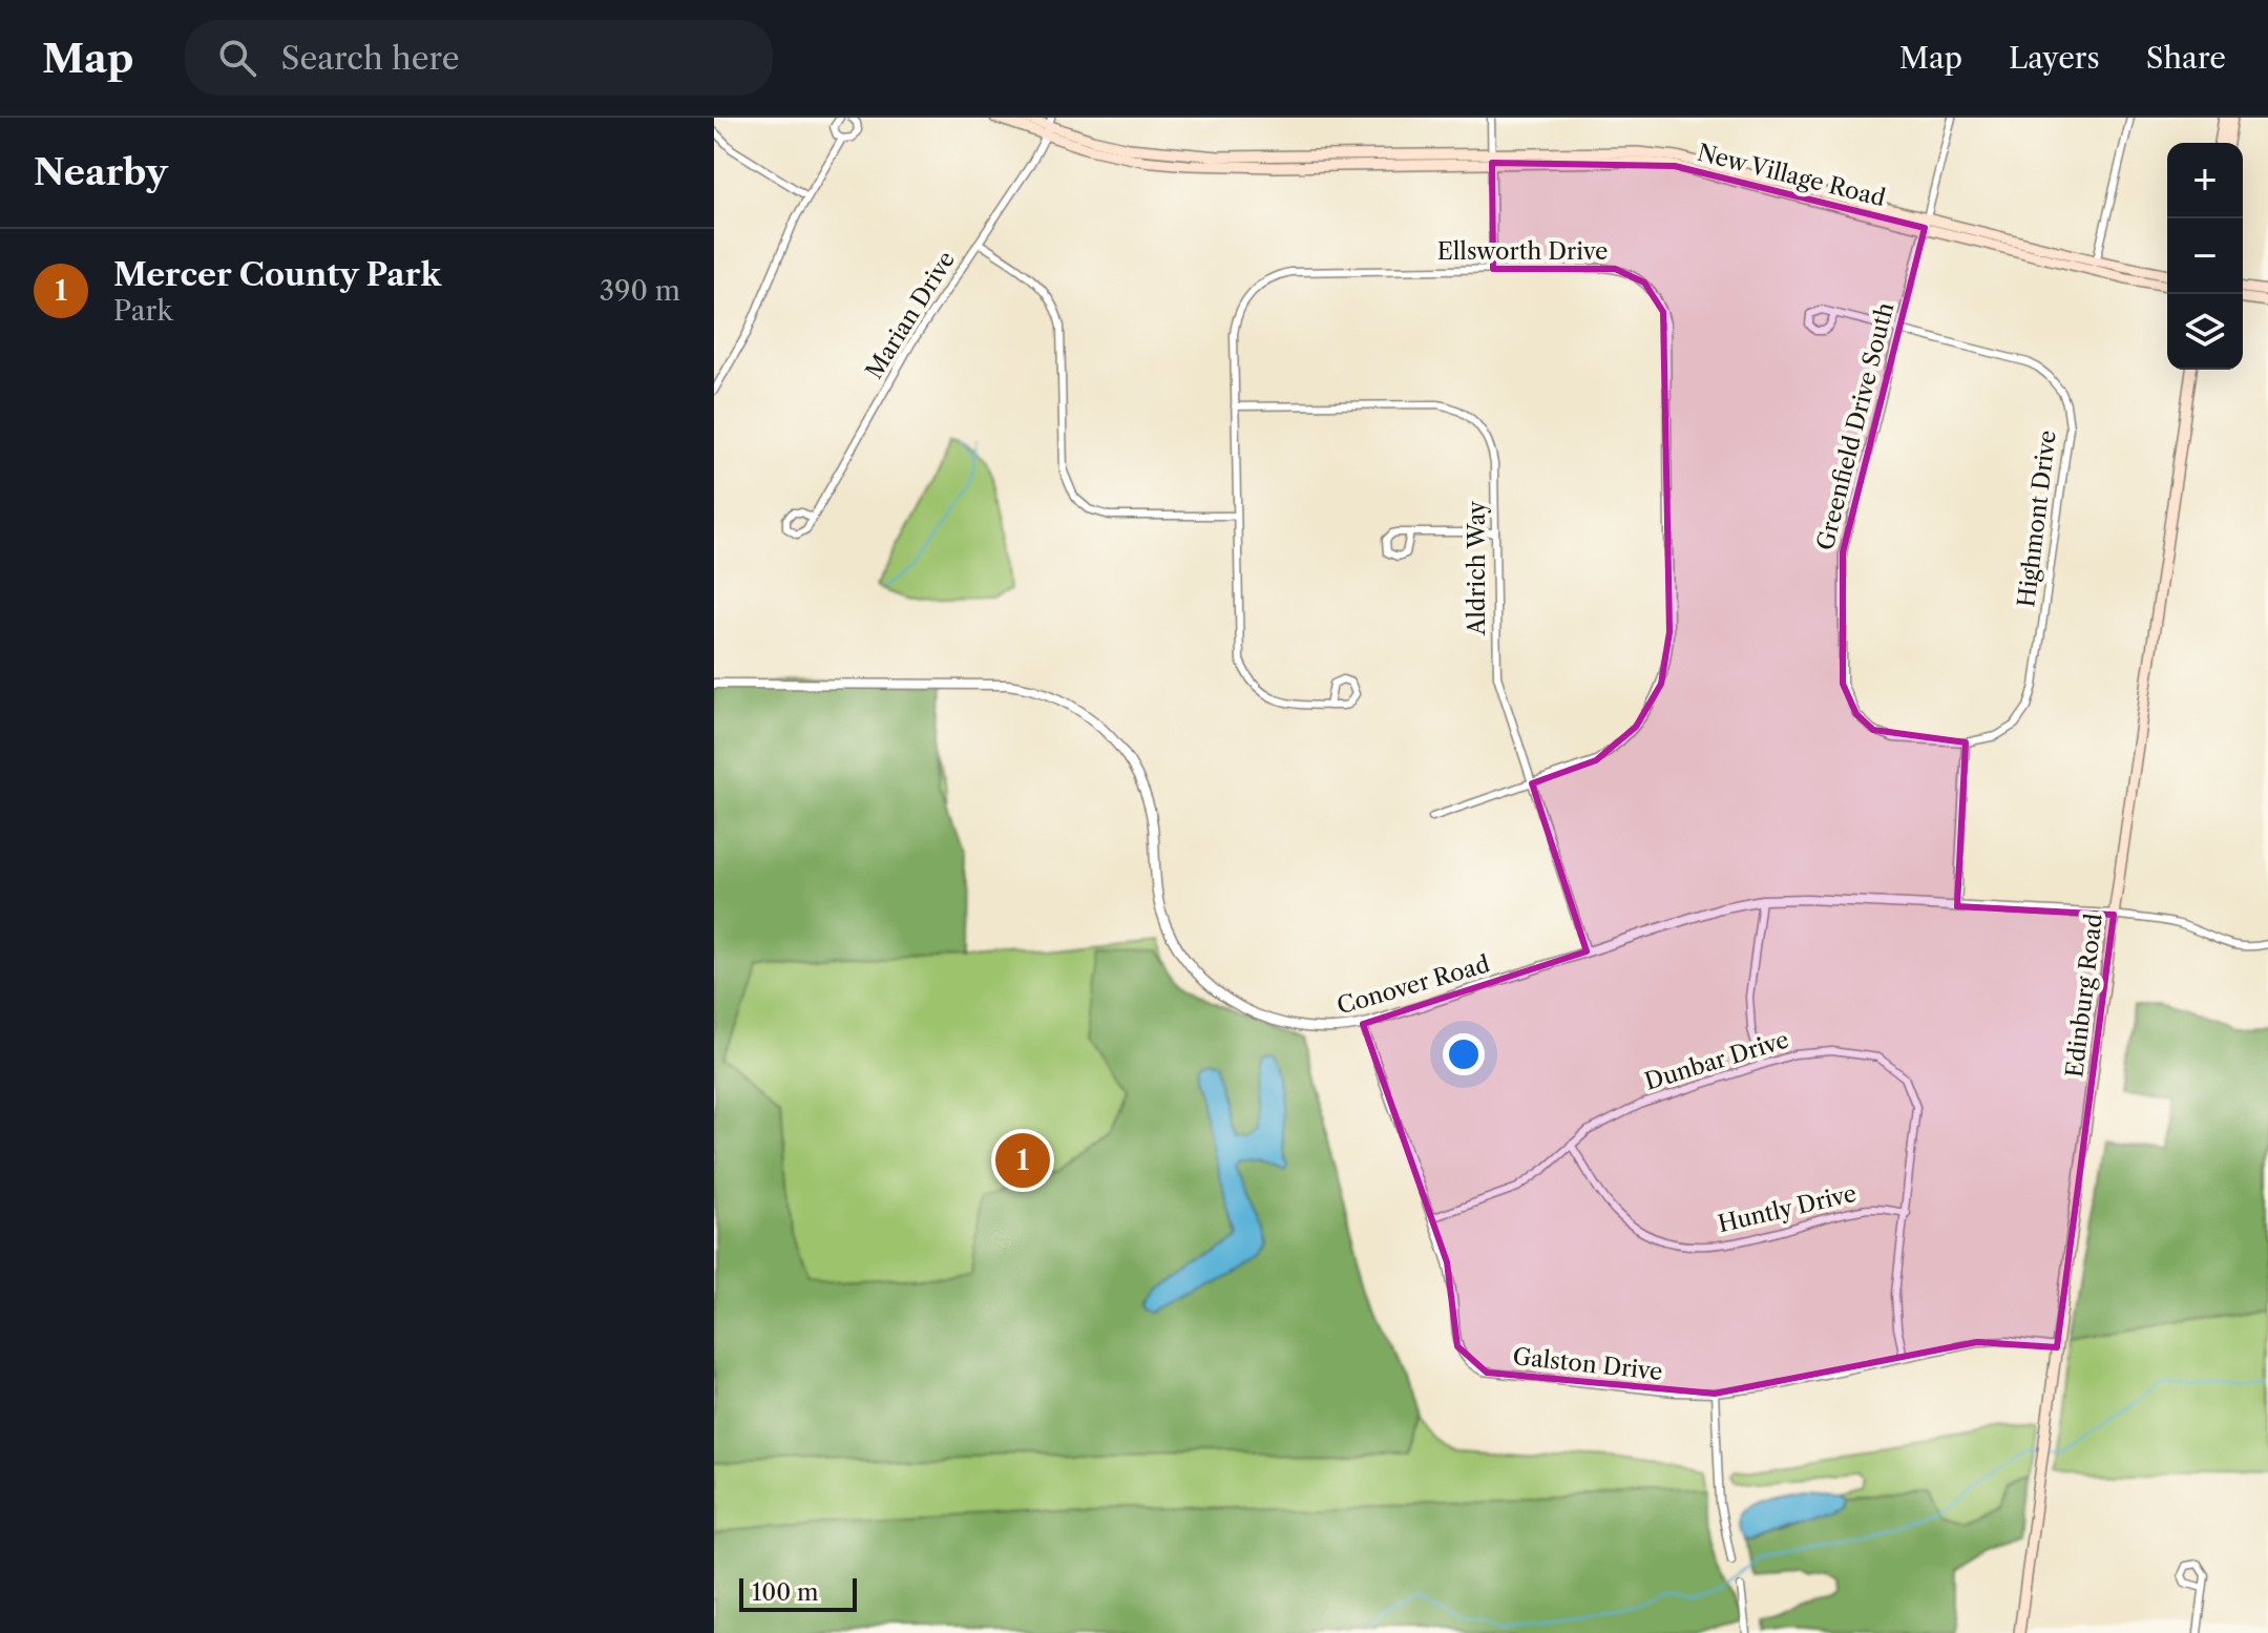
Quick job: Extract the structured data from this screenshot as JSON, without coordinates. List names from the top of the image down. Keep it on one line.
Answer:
{"streets":{"main road":["New Village Road","Edinburg Road"],"street":["Ellsworth Drive","Marian Drive","Greenfield Drive South","Highmont Drive","Aldrich Way","Conover Road","Dunbar Drive","Huntly Drive","Galston Drive"]},"crossings":[["New Village Road","Marian Drive"],["New Village Road","Greenfield Drive South"],["Ellsworth Drive","Aldrich Way"],["Greenfield Drive South","Highmont Drive"],["Aldrich Way","Conover Road"],["Conover Road","Edinburg Road"],["Conover Road","Galston Drive"],["Edinburg Road","Galston Drive"],["Dunbar Drive","Huntly Drive"],["Dunbar Drive","Galston Drive"]],"scale_bar":"100 m","page":{"header":"Map","search":"Search here","nav":["Map","Layers","Share"],"heading":"Nearby","map_buttons":["+","−"],"list":[{"mark":"1","name":"Mercer County Park","note":"Park","value":"390 m"}],"pins":"1","scale":"100 m"}}
